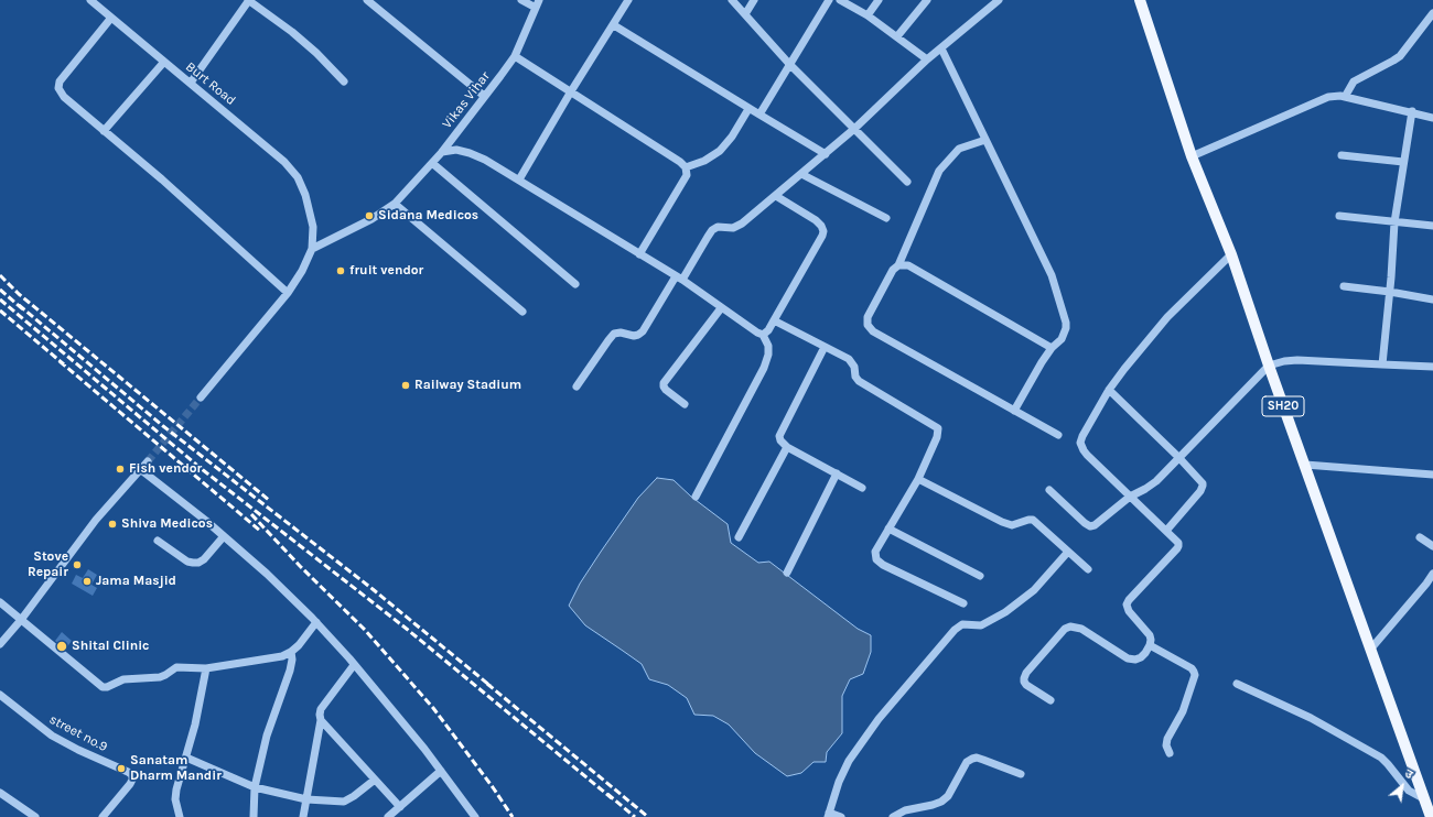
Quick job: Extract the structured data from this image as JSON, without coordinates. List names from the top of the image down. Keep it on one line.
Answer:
{"streets":{"main road":["SH20"],"street":["Burt Road","Vikas Vihar","street no.9"]},"crossings":[["Burt Road","Vikas Vihar"]],"places":["Sidana Medicos","fruit vendor","Railway Stadium","Fish vendor","Shiva Medicos","Stove Repair","Jama Masjid","Shital Clinic","Sanatam Dharm Mandir"],"north":"top right"}
